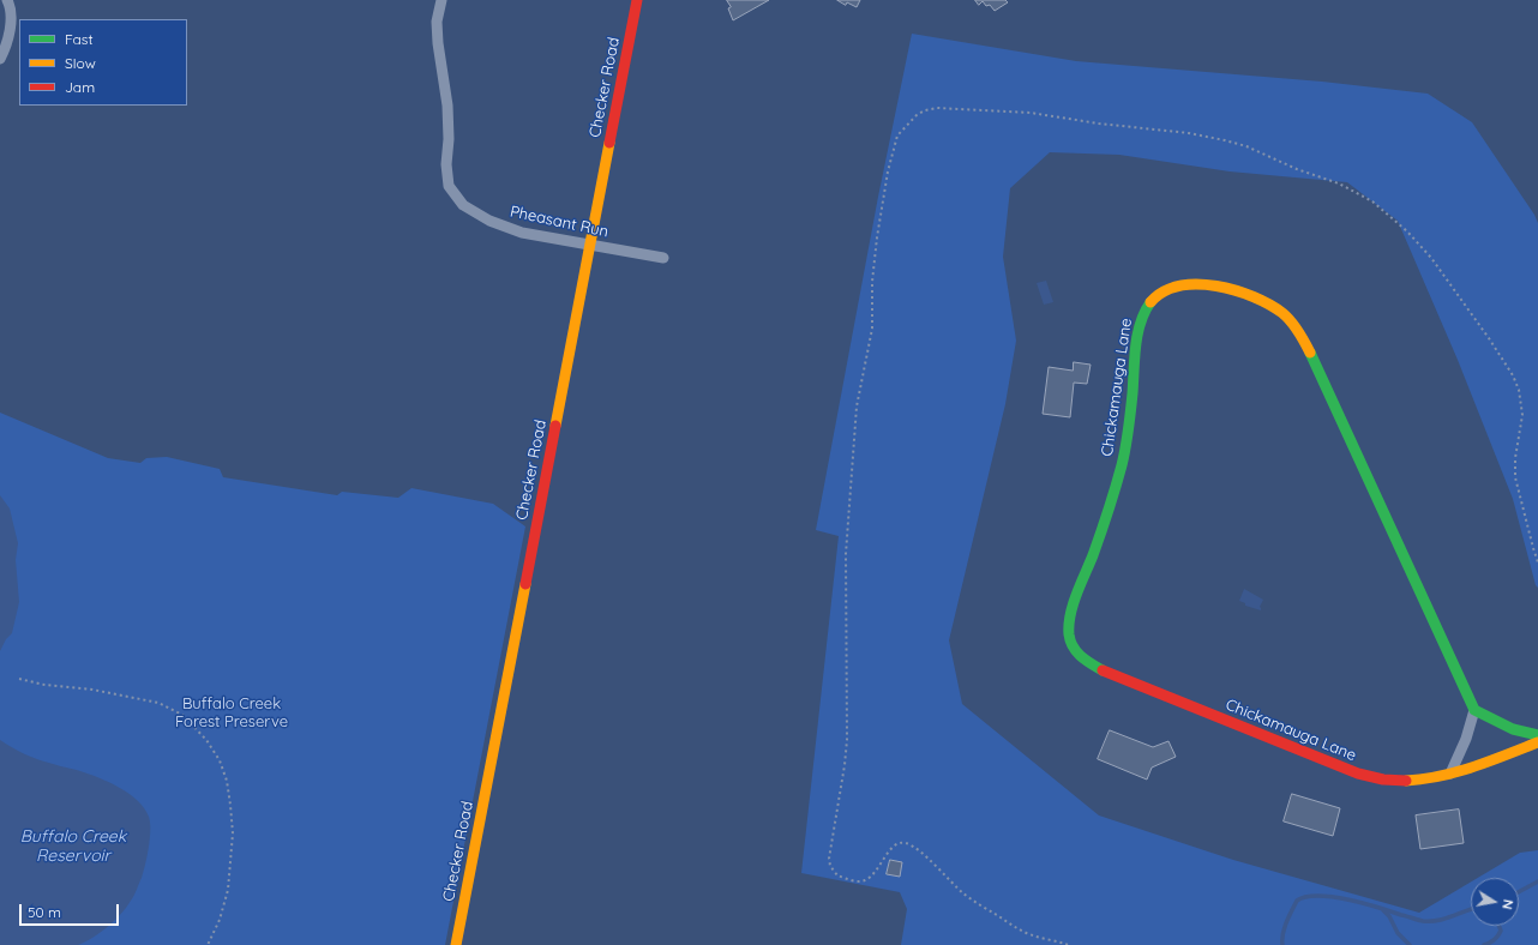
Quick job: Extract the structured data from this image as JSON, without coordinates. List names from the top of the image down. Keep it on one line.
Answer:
{"streets":{"street":["Checker Road","Pheasant Run","Chickamauga Lane"]},"crossings":[["Checker Road","Pheasant Run"]],"water":["Buffalo Creek Reservoir"],"parks":["Buffalo Creek Forest Preserve"],"legend":["Fast","Slow","Jam"],"scale_bar":"50 m","north":"right"}
